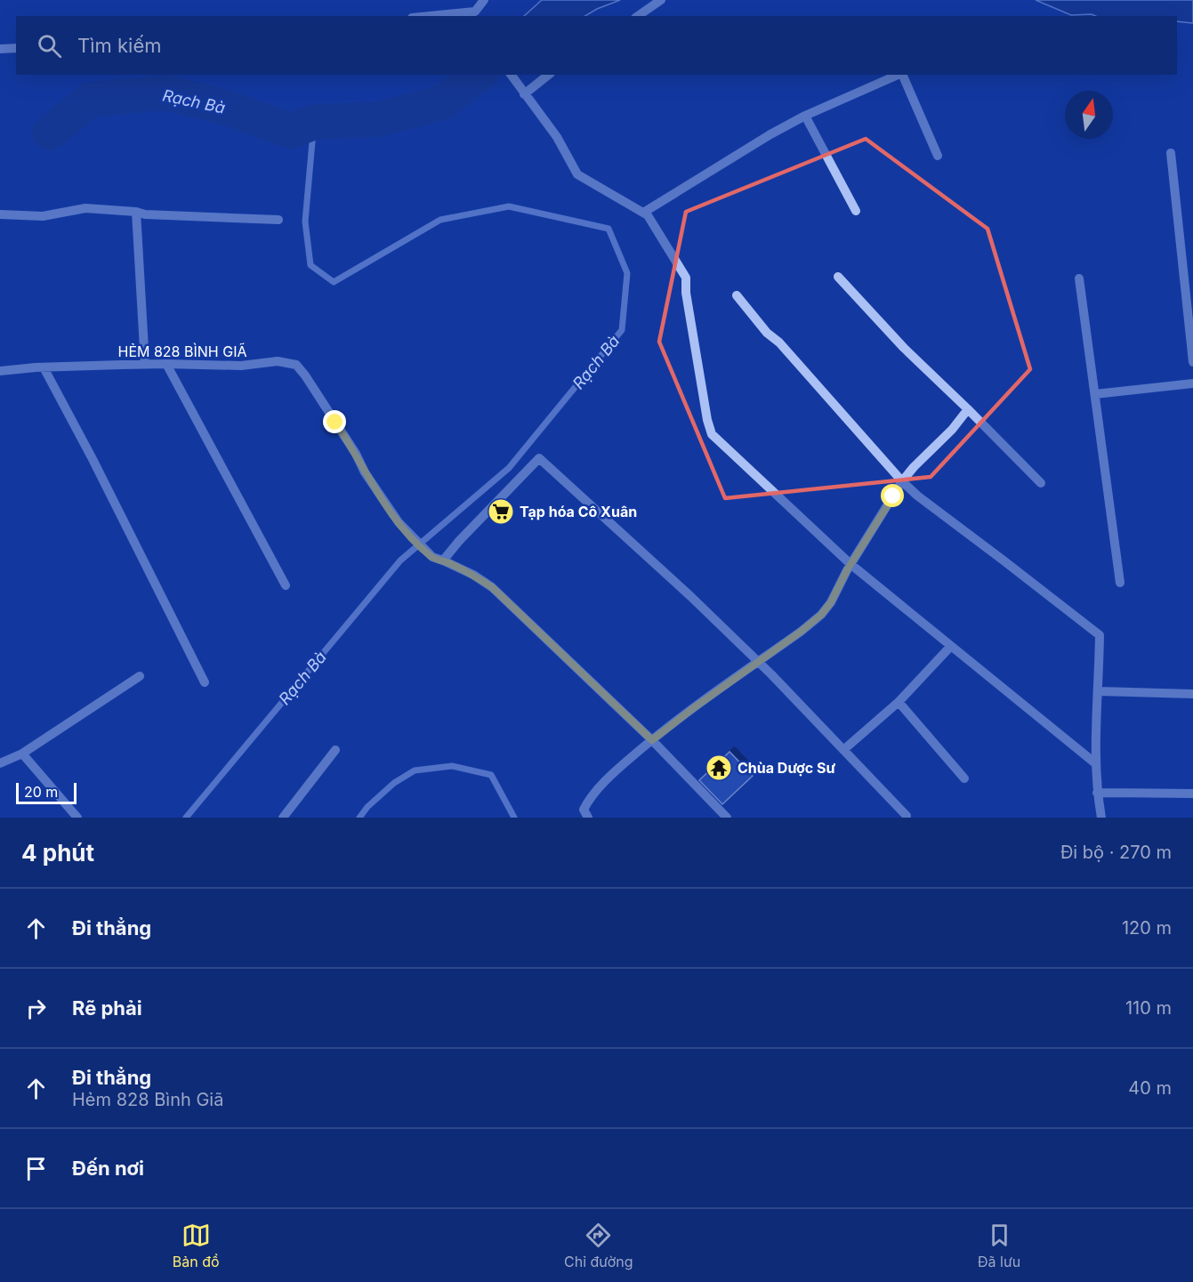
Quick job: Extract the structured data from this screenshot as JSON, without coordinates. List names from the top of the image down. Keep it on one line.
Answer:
{"streets":{"street":["HẺM 828 BÌNH GIÃ"]},"water":["Rạch Bà"],"places":{"supermarket":["Tạp hóa Cô Xuân"],"temple":["Chùa Dược Sư"]},"scale_bar":"20 m","north":"top","page":{"search":"Tìm kiếm","scale":"20 m","heading":["4 phút","Đi bộ · 270 m"],"list":[["Đi thẳng","120 m"],["Rẽ phải","110 m"],["Đi thẳng","Hẻm 828 Bình Giã","40 m"],"Đến nơi"],"nav":["Bản đồ","Chỉ đường","Đã lưu"]}}
